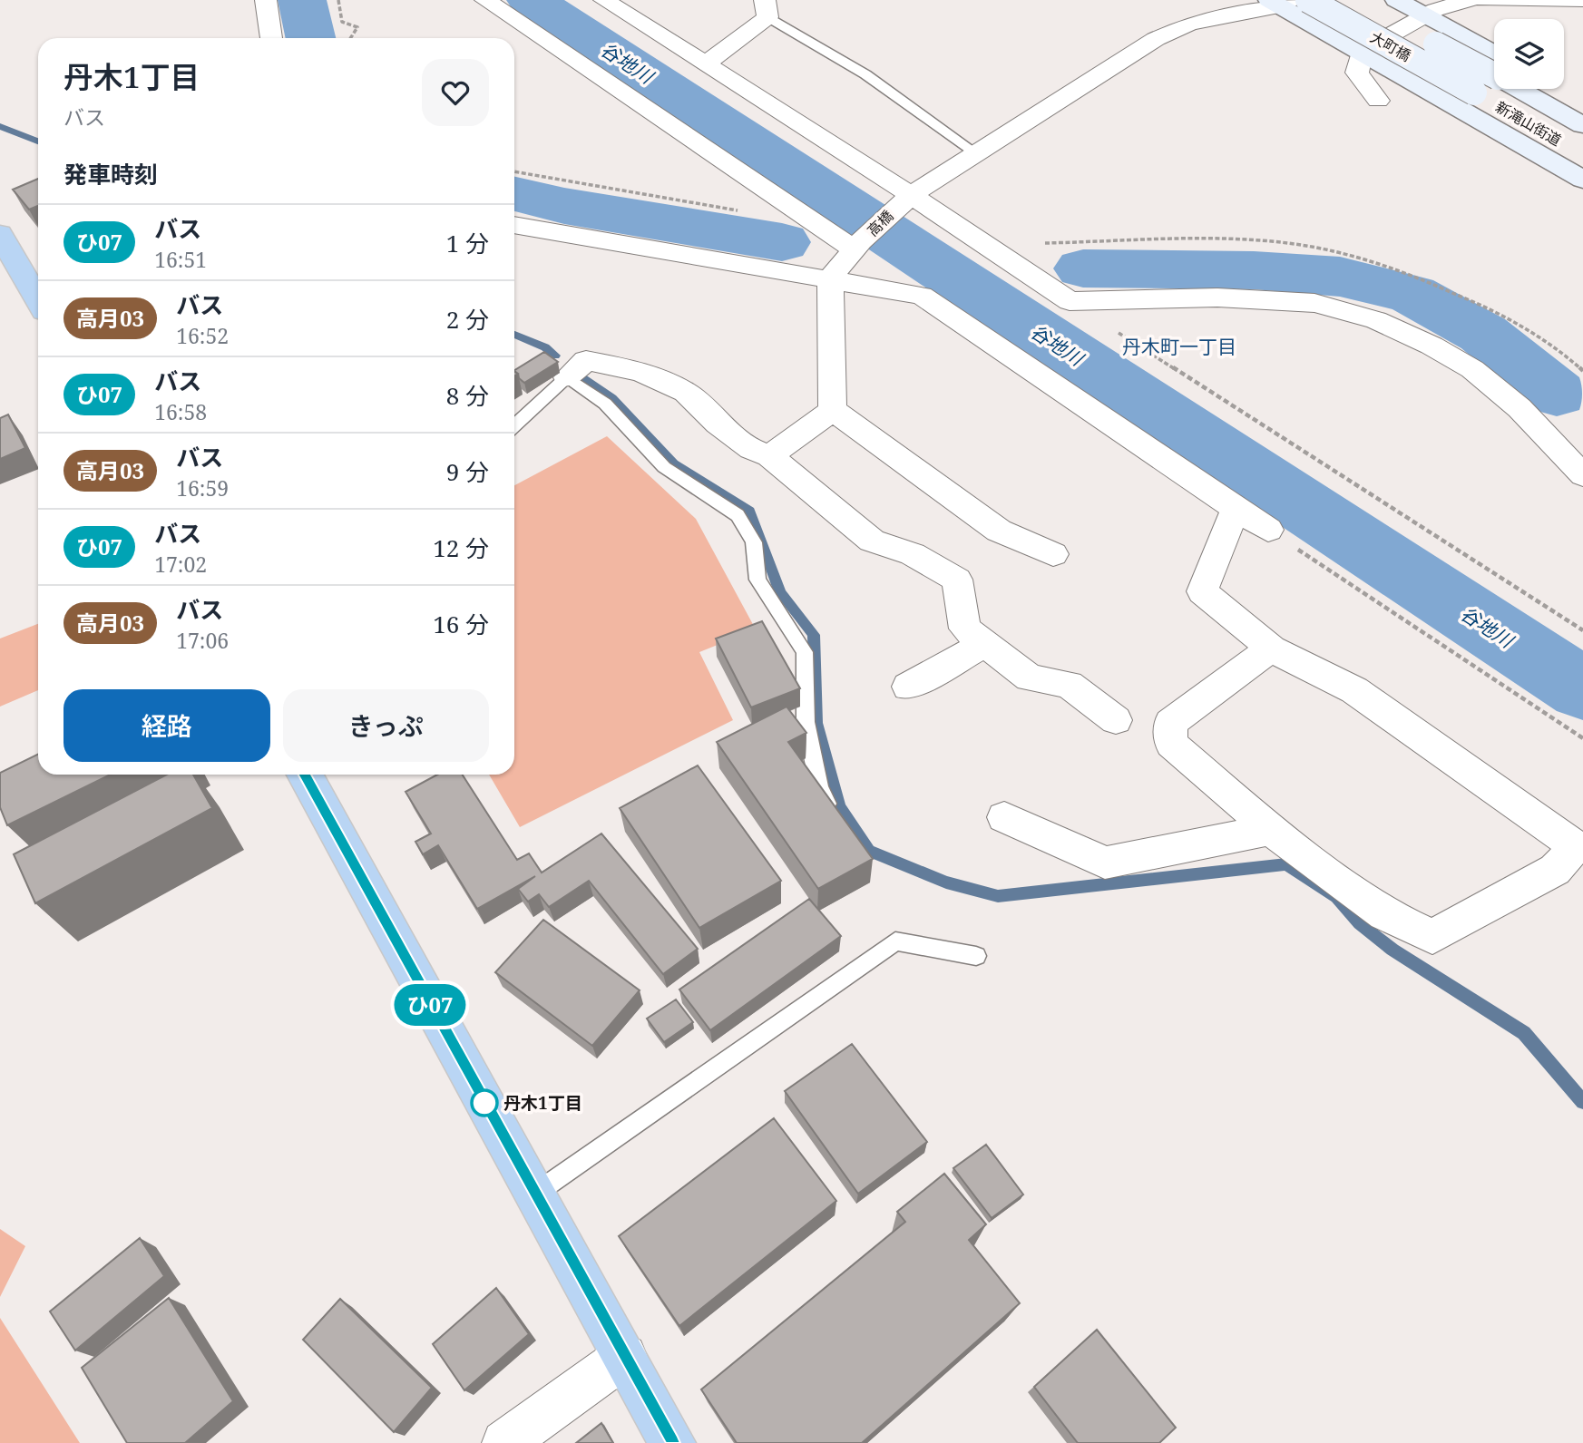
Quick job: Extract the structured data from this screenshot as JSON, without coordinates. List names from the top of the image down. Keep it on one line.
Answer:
{"streets":{"main road":["大町橋","新滝山街道"],"street":["高橋"]},"crossings":[["大町橋","新滝山街道"]],"districts":["丹木町一丁目"],"water":["谷地川"],"places":["丹木1丁目"],"lines":["bus line ひ07"],"page":{"on_map":"ひ07","heading":[["丹木1丁目","バス"],"発車時刻"],"list":[{"mark":"ひ07","name":"バス","note":"16:51","value":"1 分"},{"mark":"高月03","name":"バス","note":"16:52","value":"2 分"},{"mark":"ひ07","name":"バス","note":"16:58","value":"8 分"},{"mark":"高月03","name":"バス","note":"16:59","value":"9 分"},{"mark":"ひ07","name":"バス","note":"17:02","value":"12 分"},{"mark":"高月03","name":"バス","note":"17:06","value":"16 分"}],"buttons":["経路","きっぷ"]}}
